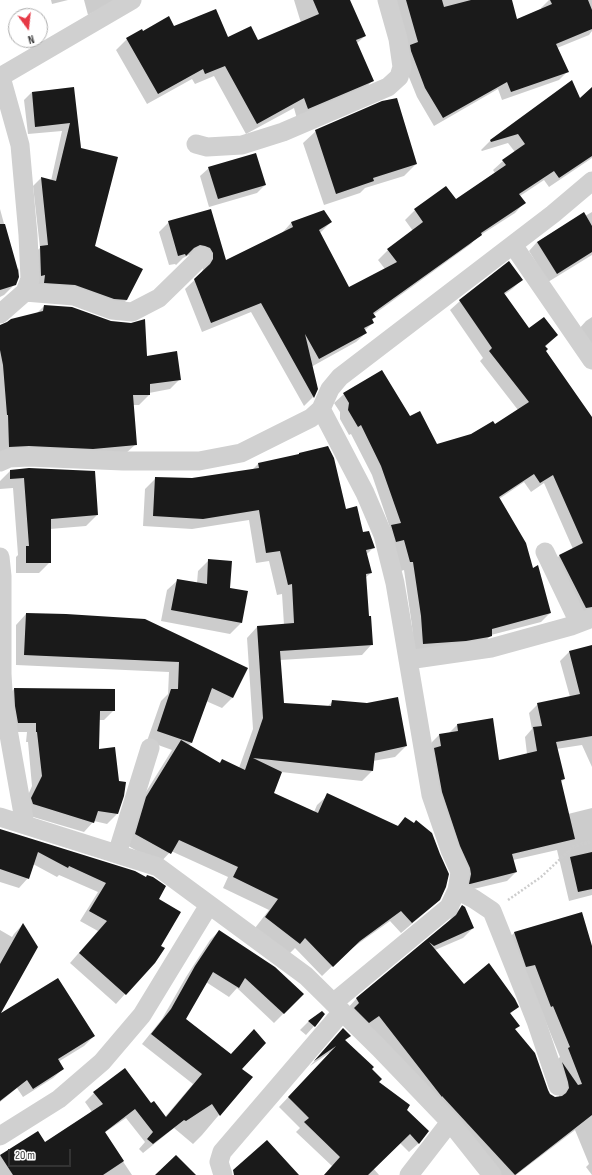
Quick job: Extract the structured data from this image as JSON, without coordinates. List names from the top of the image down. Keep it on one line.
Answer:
{"scale_bar":"20 m","north":"bottom"}
